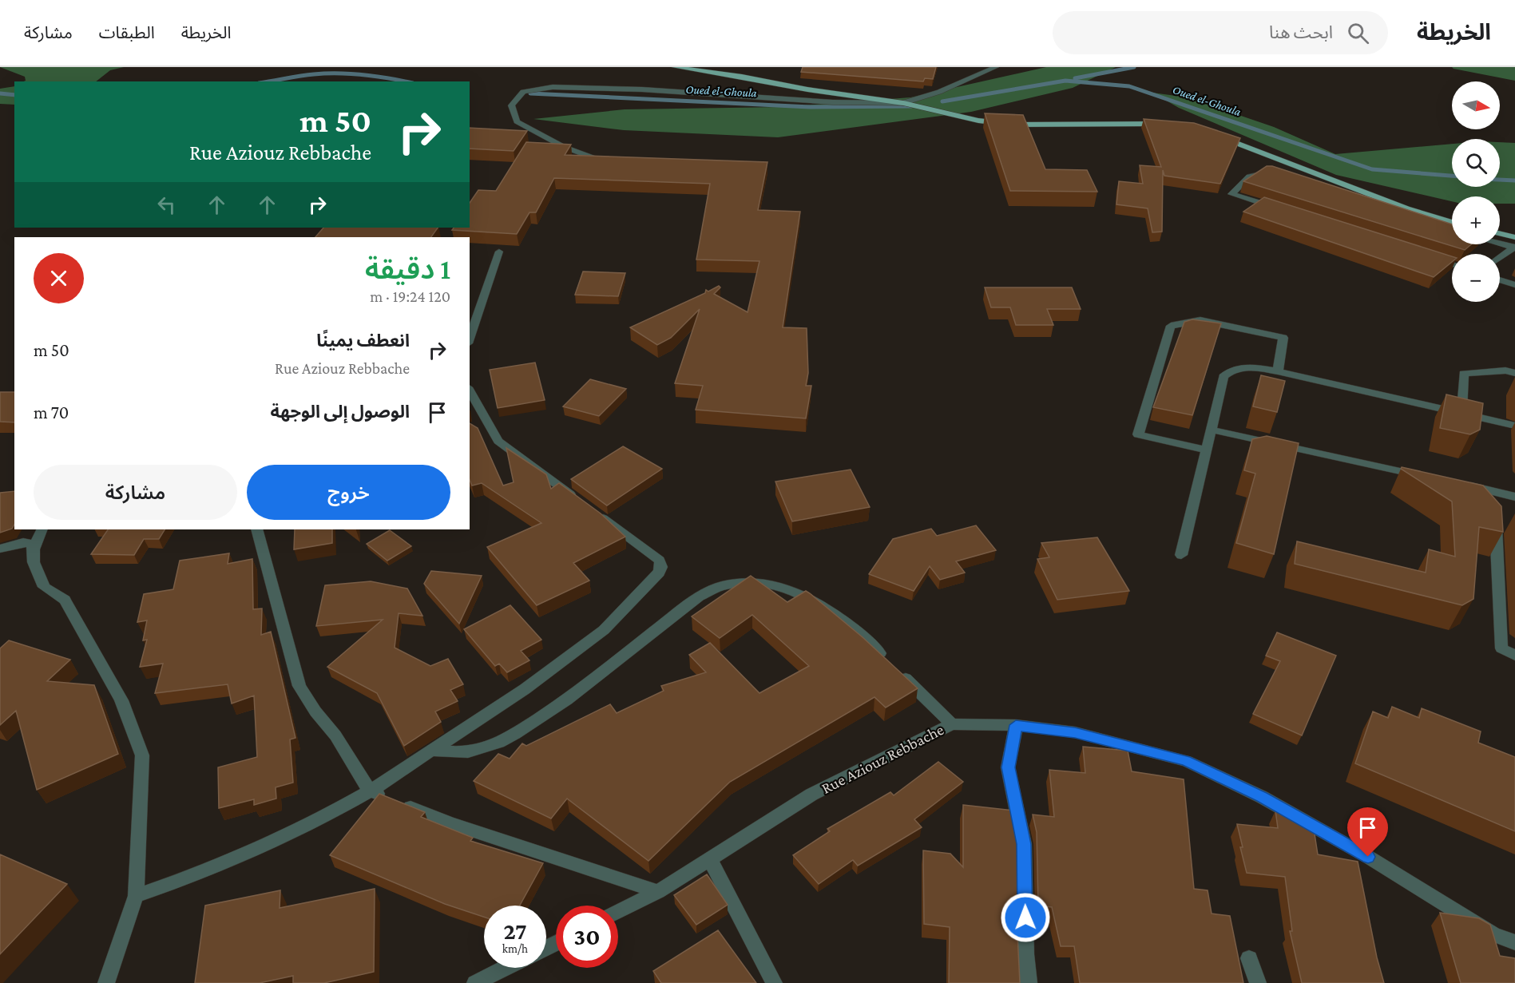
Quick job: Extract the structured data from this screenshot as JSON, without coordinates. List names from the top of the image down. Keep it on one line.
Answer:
{"streets":{"street":["Rue Aziouz Rebbache"]},"water":["Oued el-Ghoula"],"north":"right","page":{"header":"الخريطة","search":"ابحث هنا","nav":["الخريطة","الطبقات","مشاركة"],"map_buttons":["+","−"],"turn":["50 m","Rue Aziouz Rebbache"],"heading":["1 دقيقة","120 m · 19:24"],"list":[{"name":"انعطف يمينًا","note":"Rue Aziouz Rebbache","value":"50 m"},{"name":"الوصول إلى الوجهة","value":"70 m"}],"buttons":["خروج","مشاركة"],"speed":"27 km/h","limit":"30"}}
